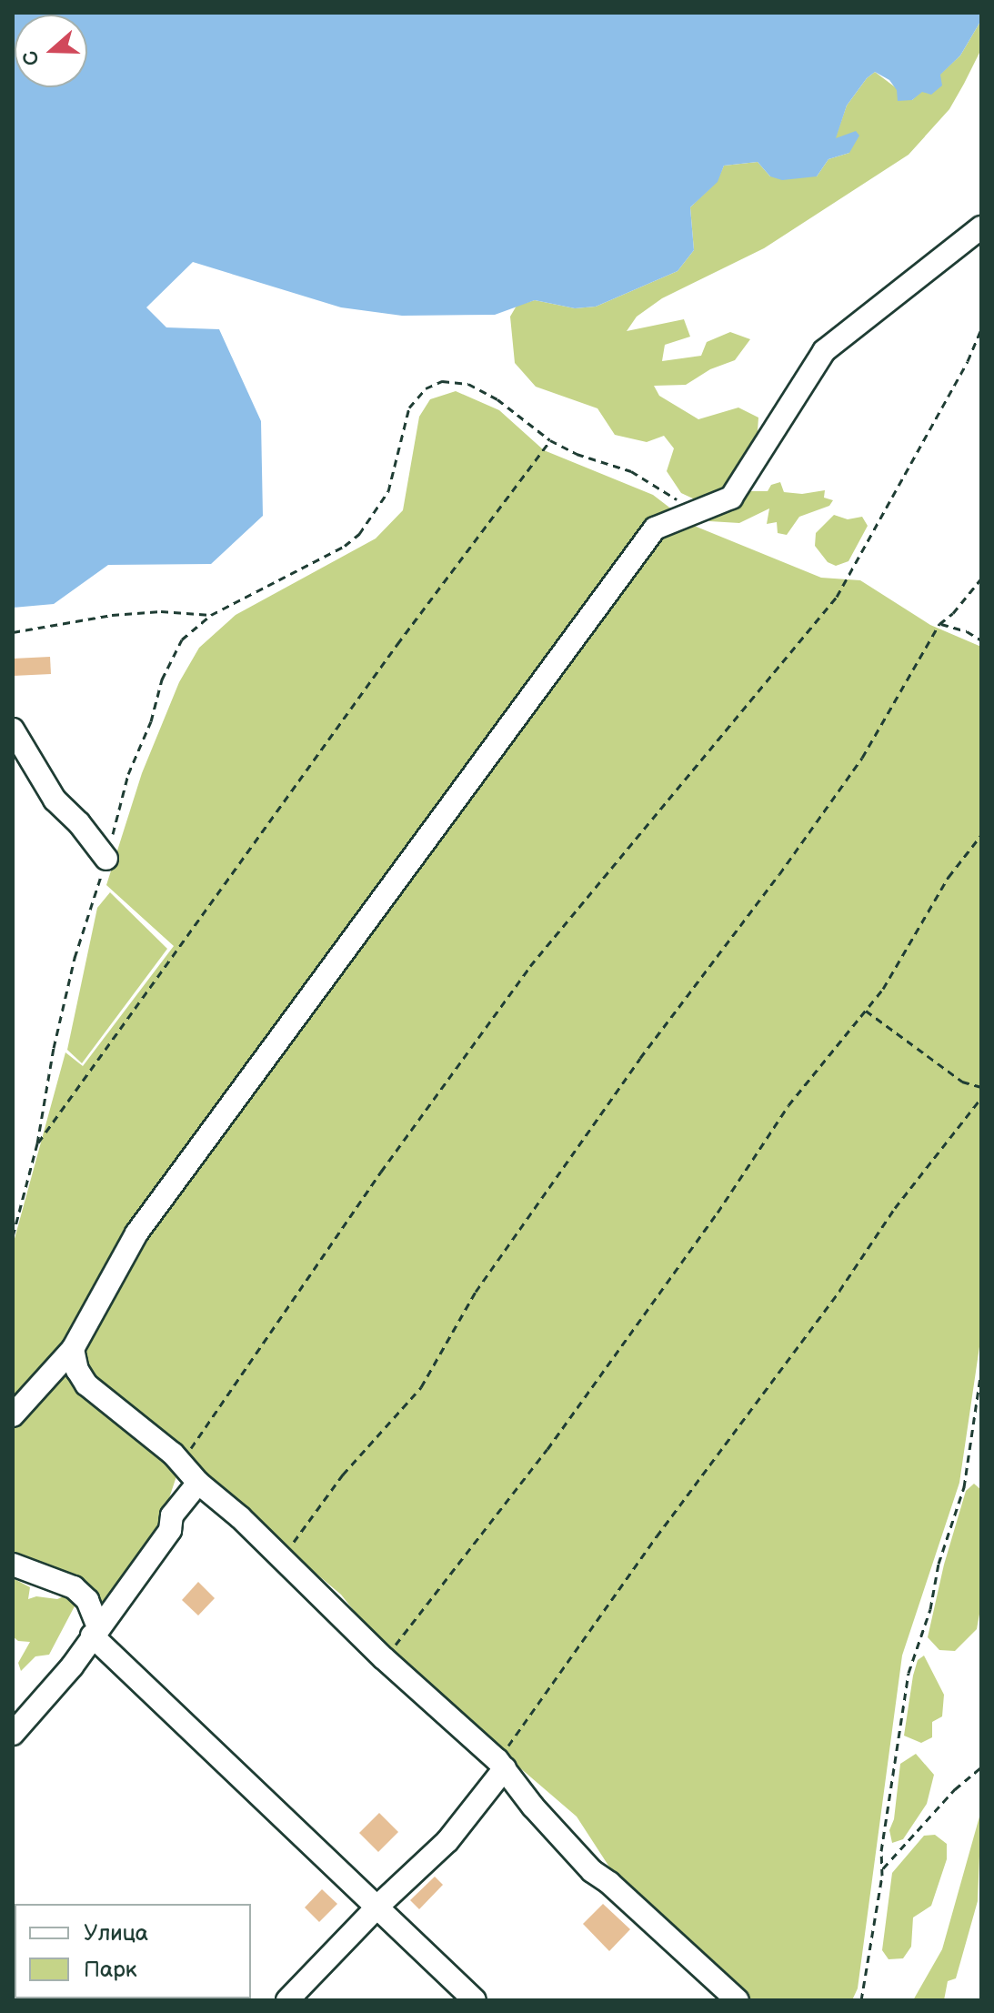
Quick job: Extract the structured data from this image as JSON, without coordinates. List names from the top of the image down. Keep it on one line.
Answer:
{"legend":["Улица","Парк"],"north":"left"}
